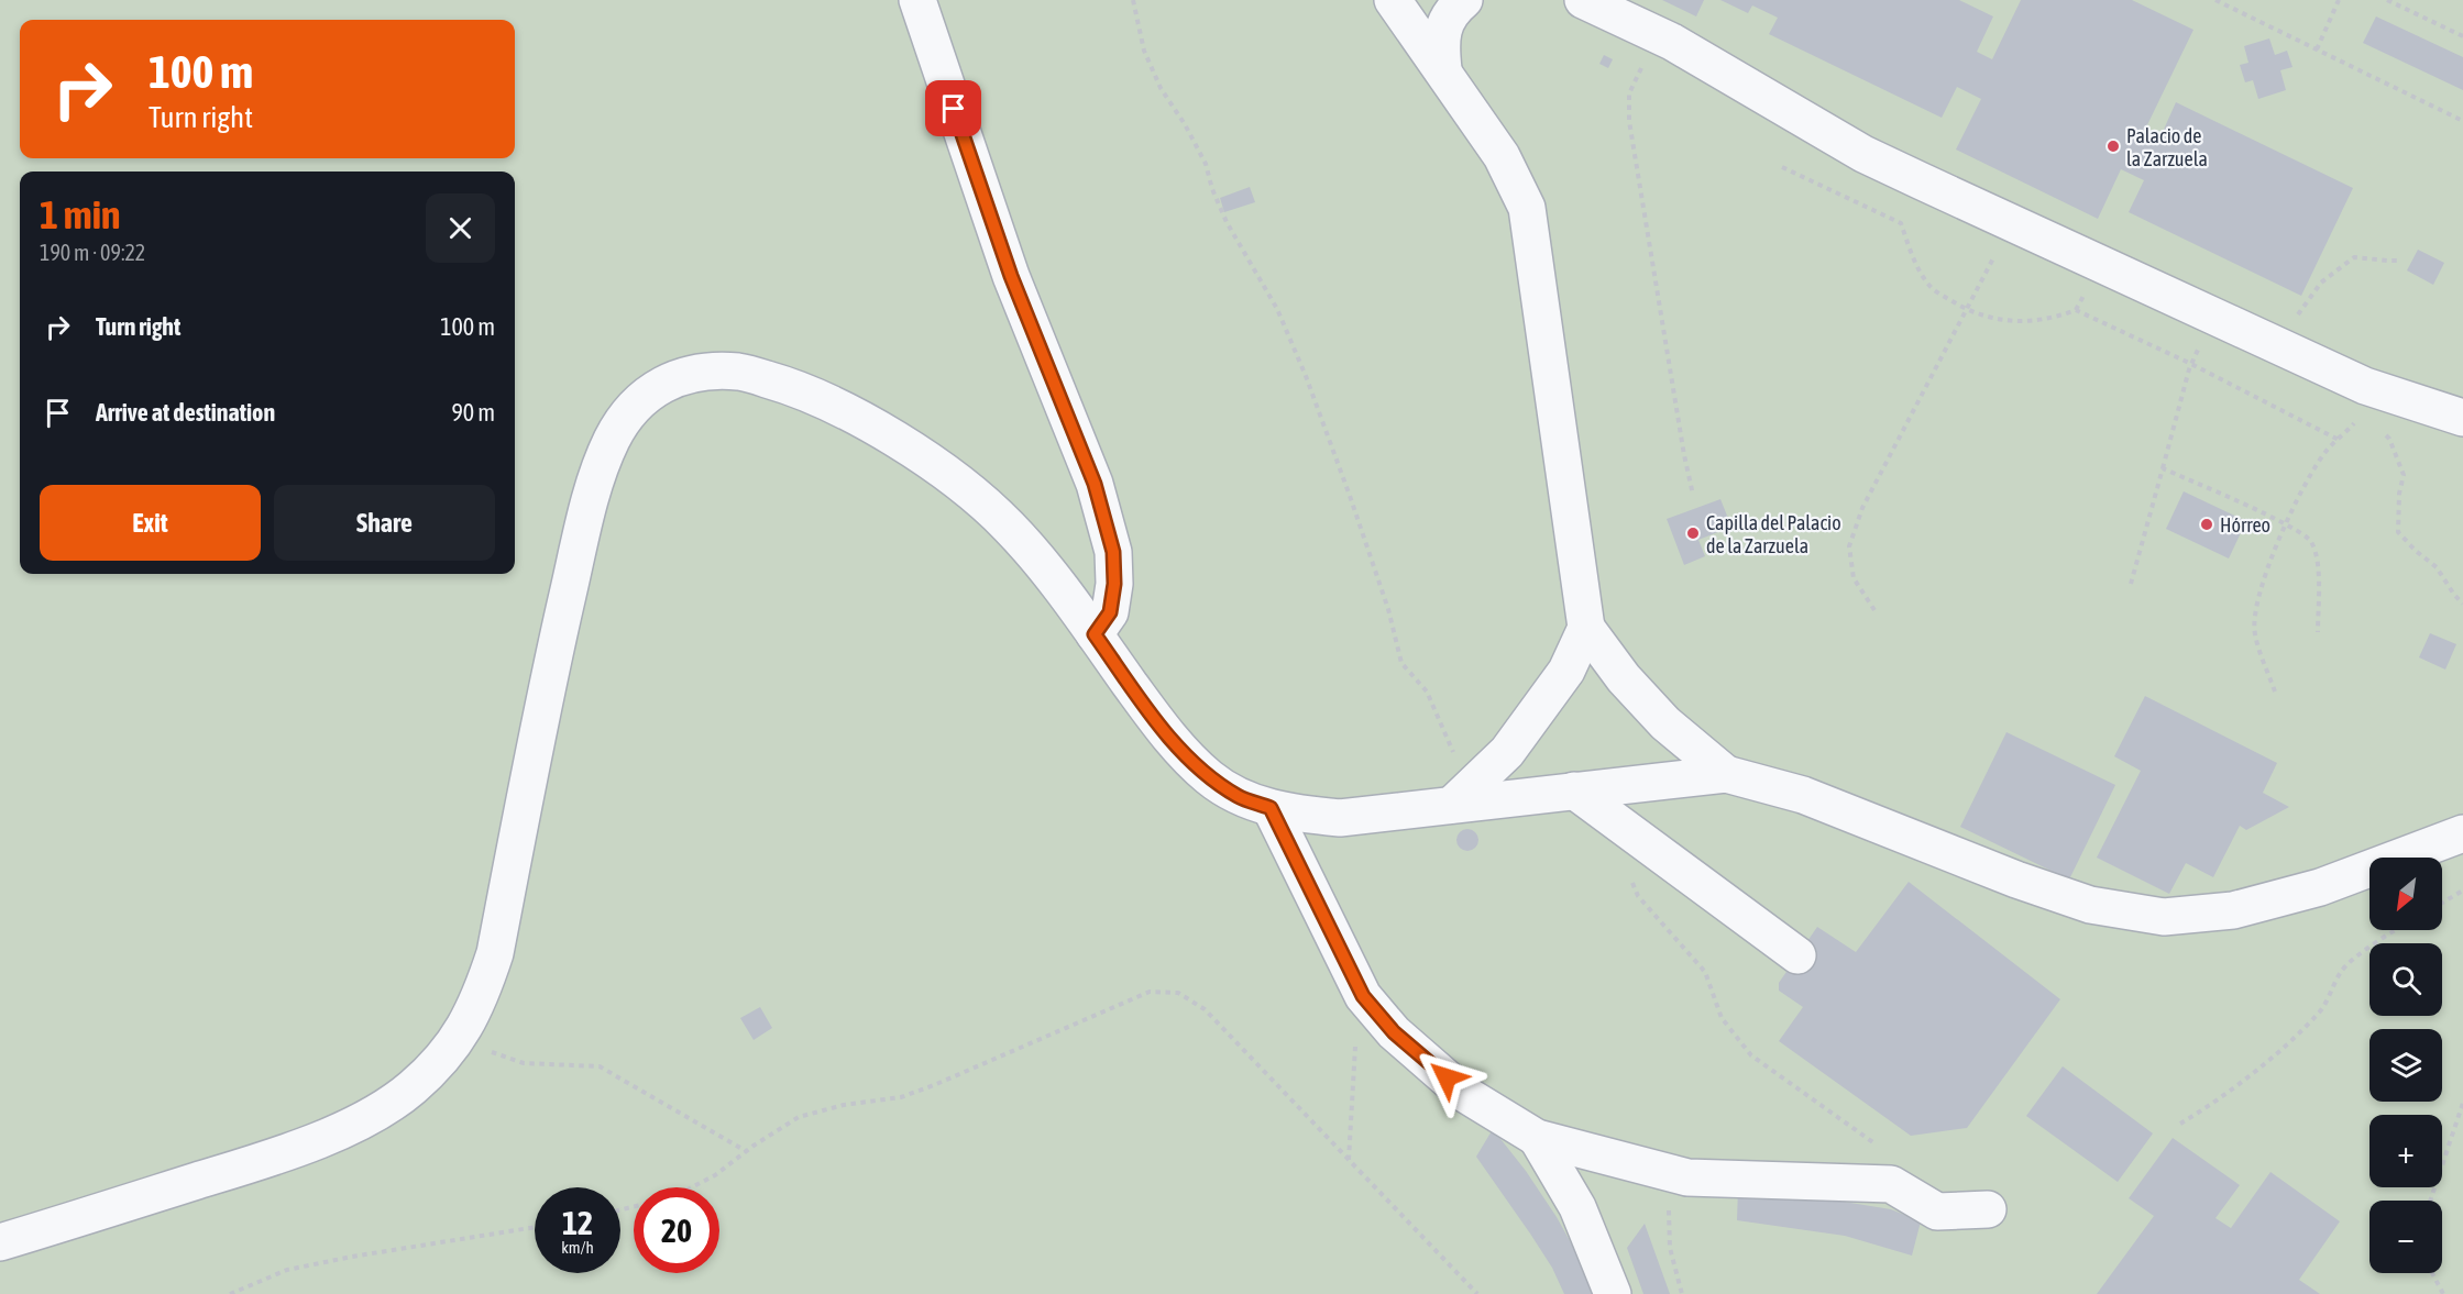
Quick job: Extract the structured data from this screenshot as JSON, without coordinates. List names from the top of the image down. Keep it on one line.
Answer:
{"places":["Palacio de la Zarzuela","Hórreo","Capilla del Palacio de la Zarzuela"],"north":"bottom left","page":{"turn":["100 m","Turn right"],"heading":["1 min","190 m · 09:22"],"list":[{"name":"Turn right","value":"100 m"},{"name":"Arrive at destination","value":"90 m"}],"buttons":["Exit","Share"],"map_buttons":["+","−"],"speed":"12 km/h","limit":"20"}}
